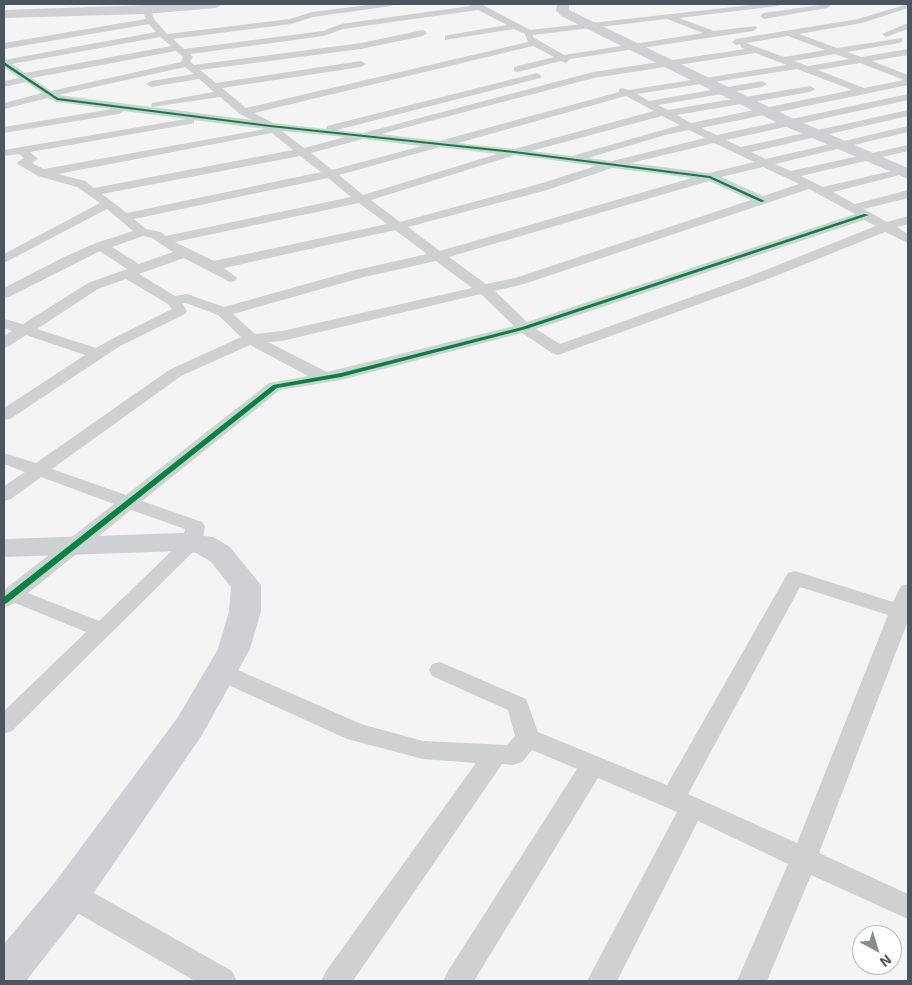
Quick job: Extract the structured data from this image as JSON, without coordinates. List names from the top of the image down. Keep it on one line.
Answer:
{"north":"bottom right"}
